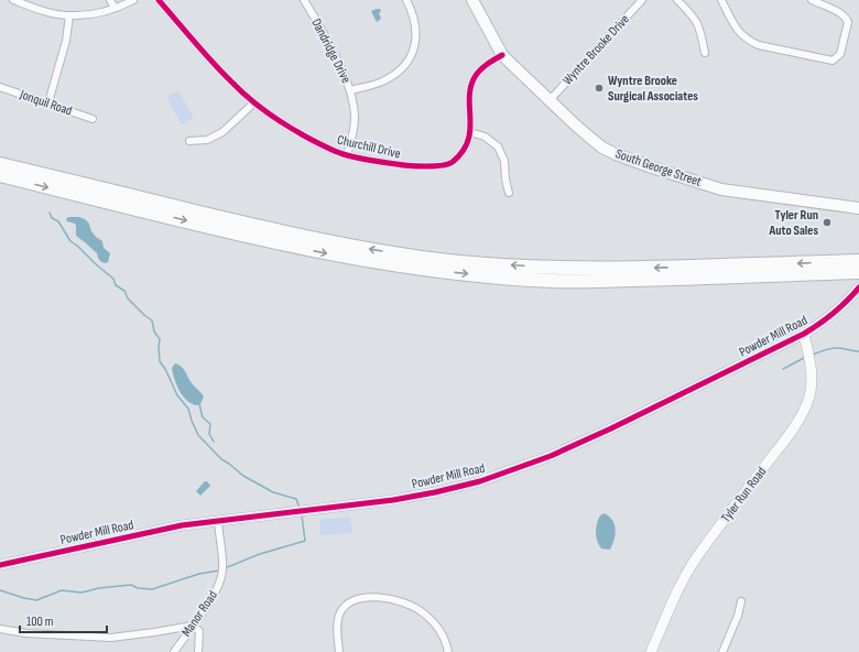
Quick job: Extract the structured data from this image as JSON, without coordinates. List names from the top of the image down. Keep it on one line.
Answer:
{"streets":{"main road":["South George Street"],"street":["Wyntre Brooke Drive","Dandridge Drive","Jonquil Road","Churchill Drive","Powder Mill Road","Tyler Run Road","Manor Road"]},"crossings":[["Wyntre Brooke Drive","South George Street"],["Dandridge Drive","Churchill Drive"],["Churchill Drive","South George Street"],["Powder Mill Road","Tyler Run Road"],["Powder Mill Road","Manor Road"]],"places":["Wyntre Brooke Surgical Associates","Tyler Run Auto Sales"],"scale_bar":"100 m"}
